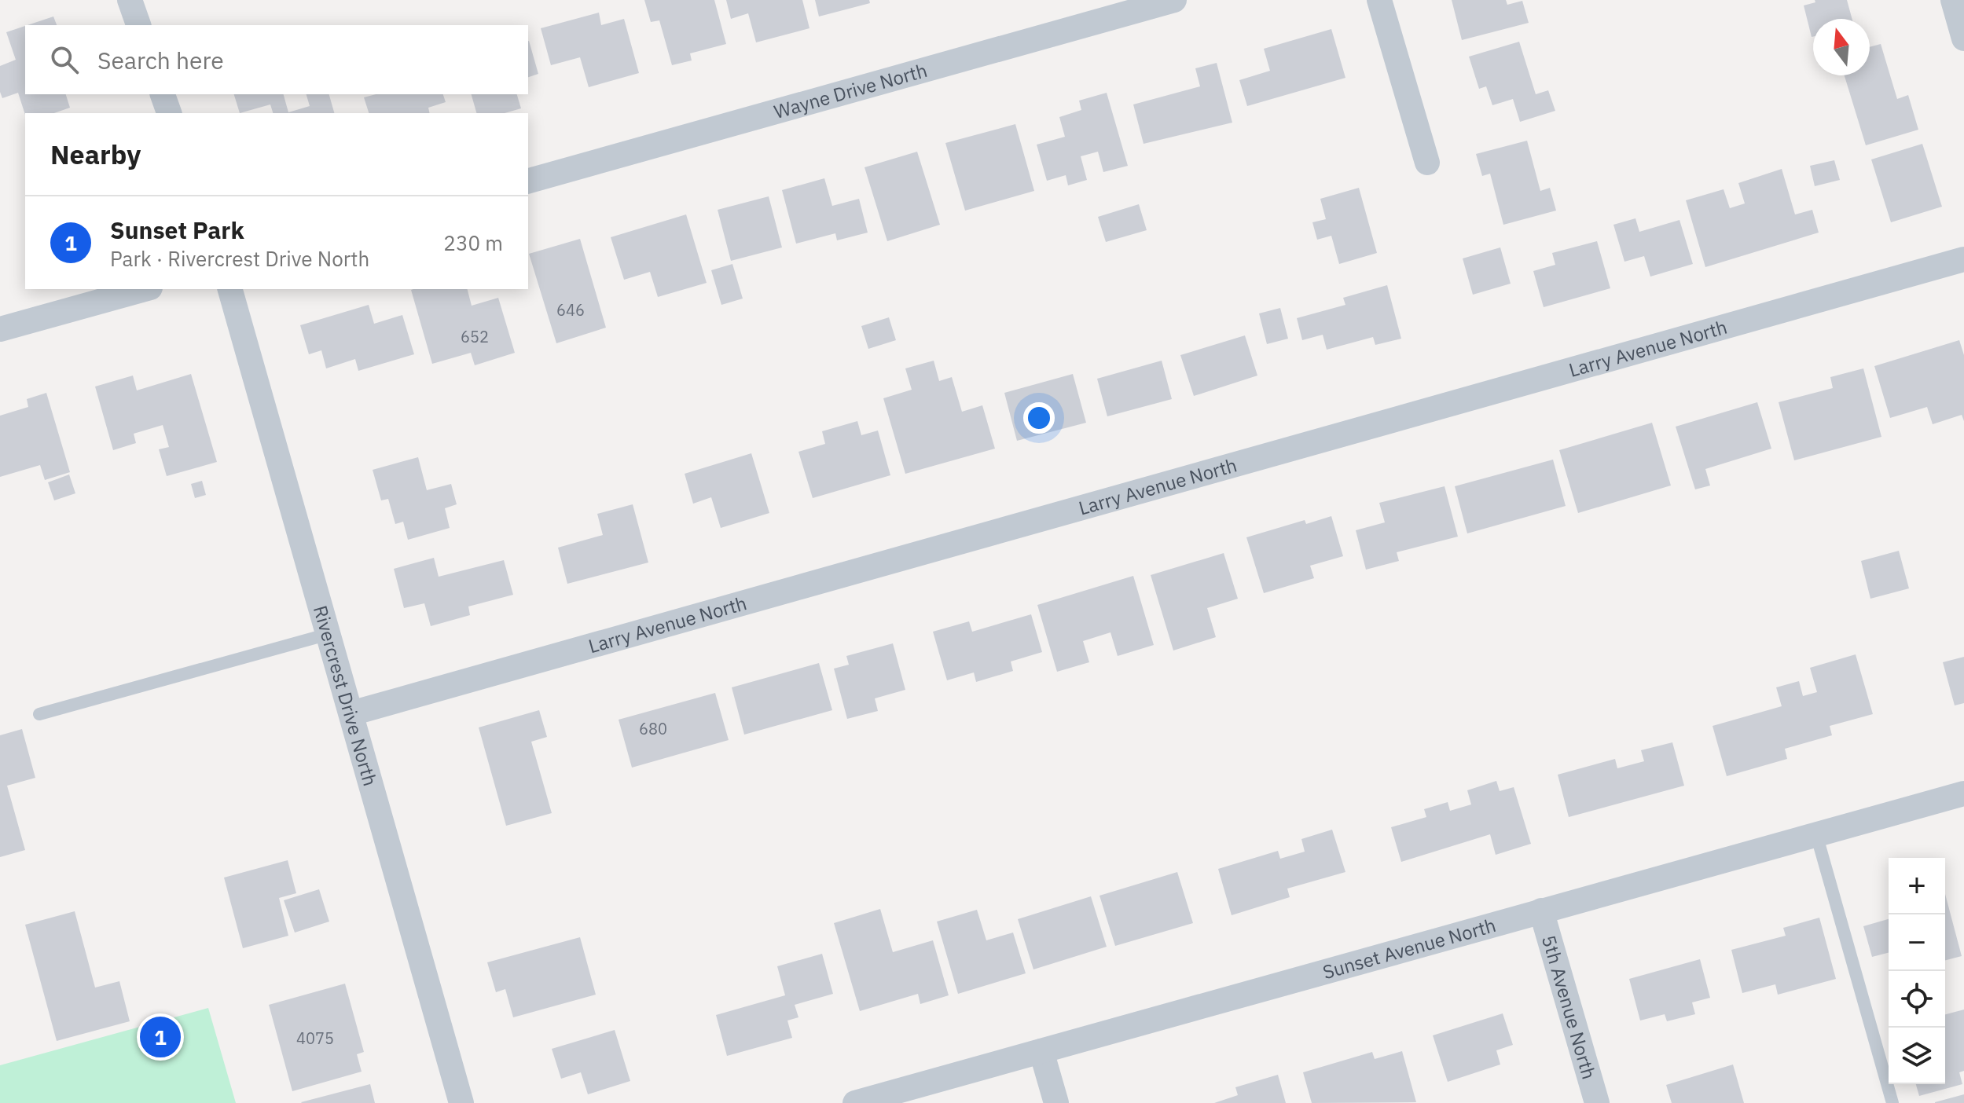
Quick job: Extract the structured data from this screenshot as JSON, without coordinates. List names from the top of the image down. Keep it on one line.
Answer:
{"streets":{"street":["Wayne Drive North","Larry Avenue North","Rivercrest Drive North","Sunset Avenue North","5th Avenue North"]},"crossings":[["Larry Avenue North","Rivercrest Drive North"],["Sunset Avenue North","5th Avenue North"]],"house_numbers":["646","652","680","4075"],"north":"top","page":{"search":"Search here","heading":"Nearby","list":[{"mark":"1","name":"Sunset Park","note":"Park · Rivercrest Drive North","value":"230 m"}],"map_buttons":["+","−"],"pins":"1"}}
